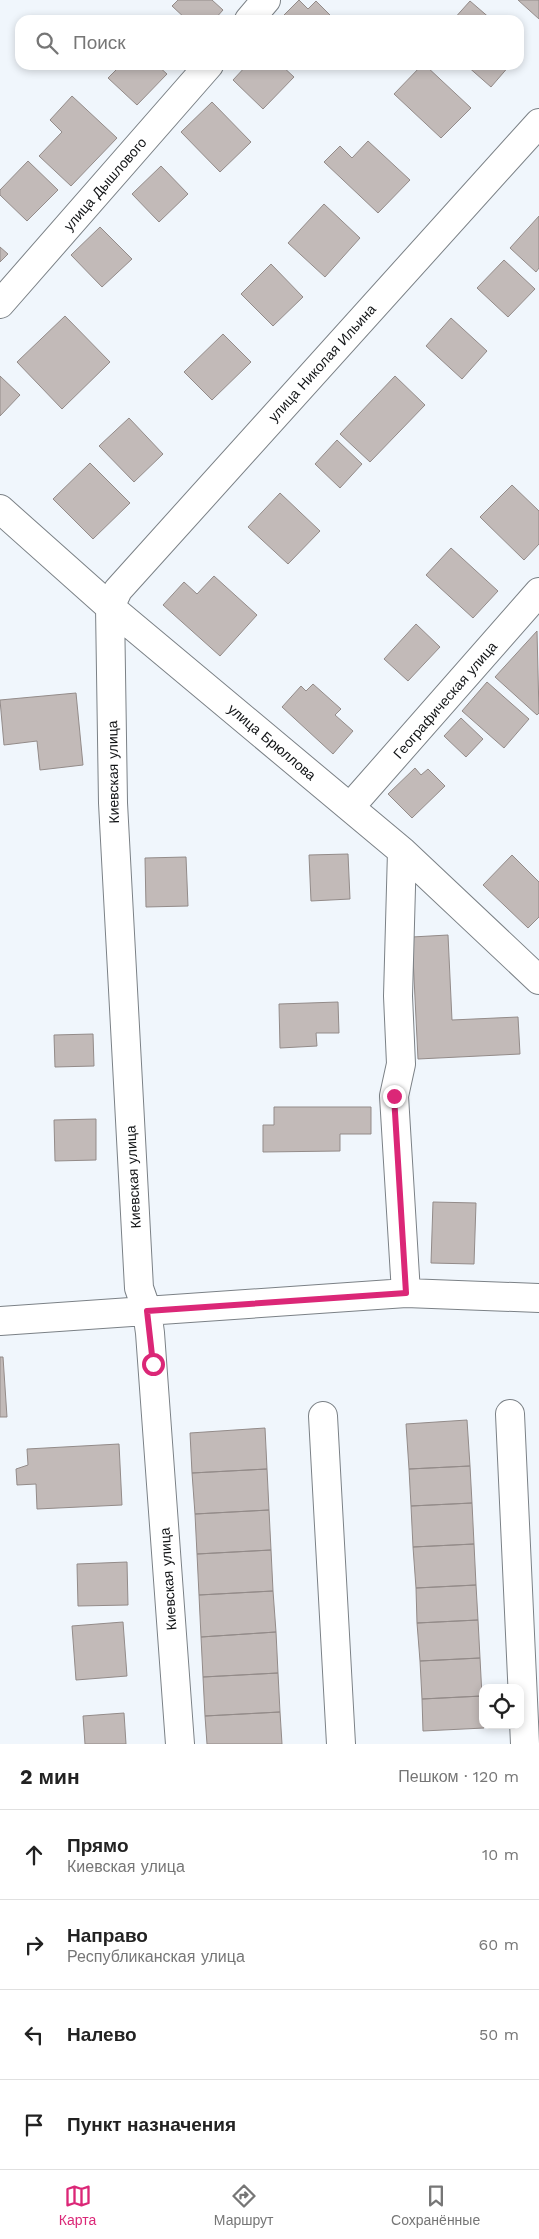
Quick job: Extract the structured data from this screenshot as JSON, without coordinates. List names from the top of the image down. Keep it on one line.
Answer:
{"streets":{"street":["улица Дышлового","улица Николая Ильина","Географическая улица","улица Брюллова","Киевская улица"]},"crossings":[["улица Николая Ильина","улица Брюллова"],["улица Николая Ильина","Киевская улица"],["Географическая улица","улица Брюллова"],["улица Брюллова","Киевская улица"]],"page":{"search":"Поиск","heading":["2 мин","Пешком · 120 m"],"list":[["Прямо","Киевская улица","10 m"],["Направо","Республиканская улица","60 m"],["Налево","50 m"],"Пункт назначения"],"nav":["Карта","Маршрут","Сохранённые"]}}
